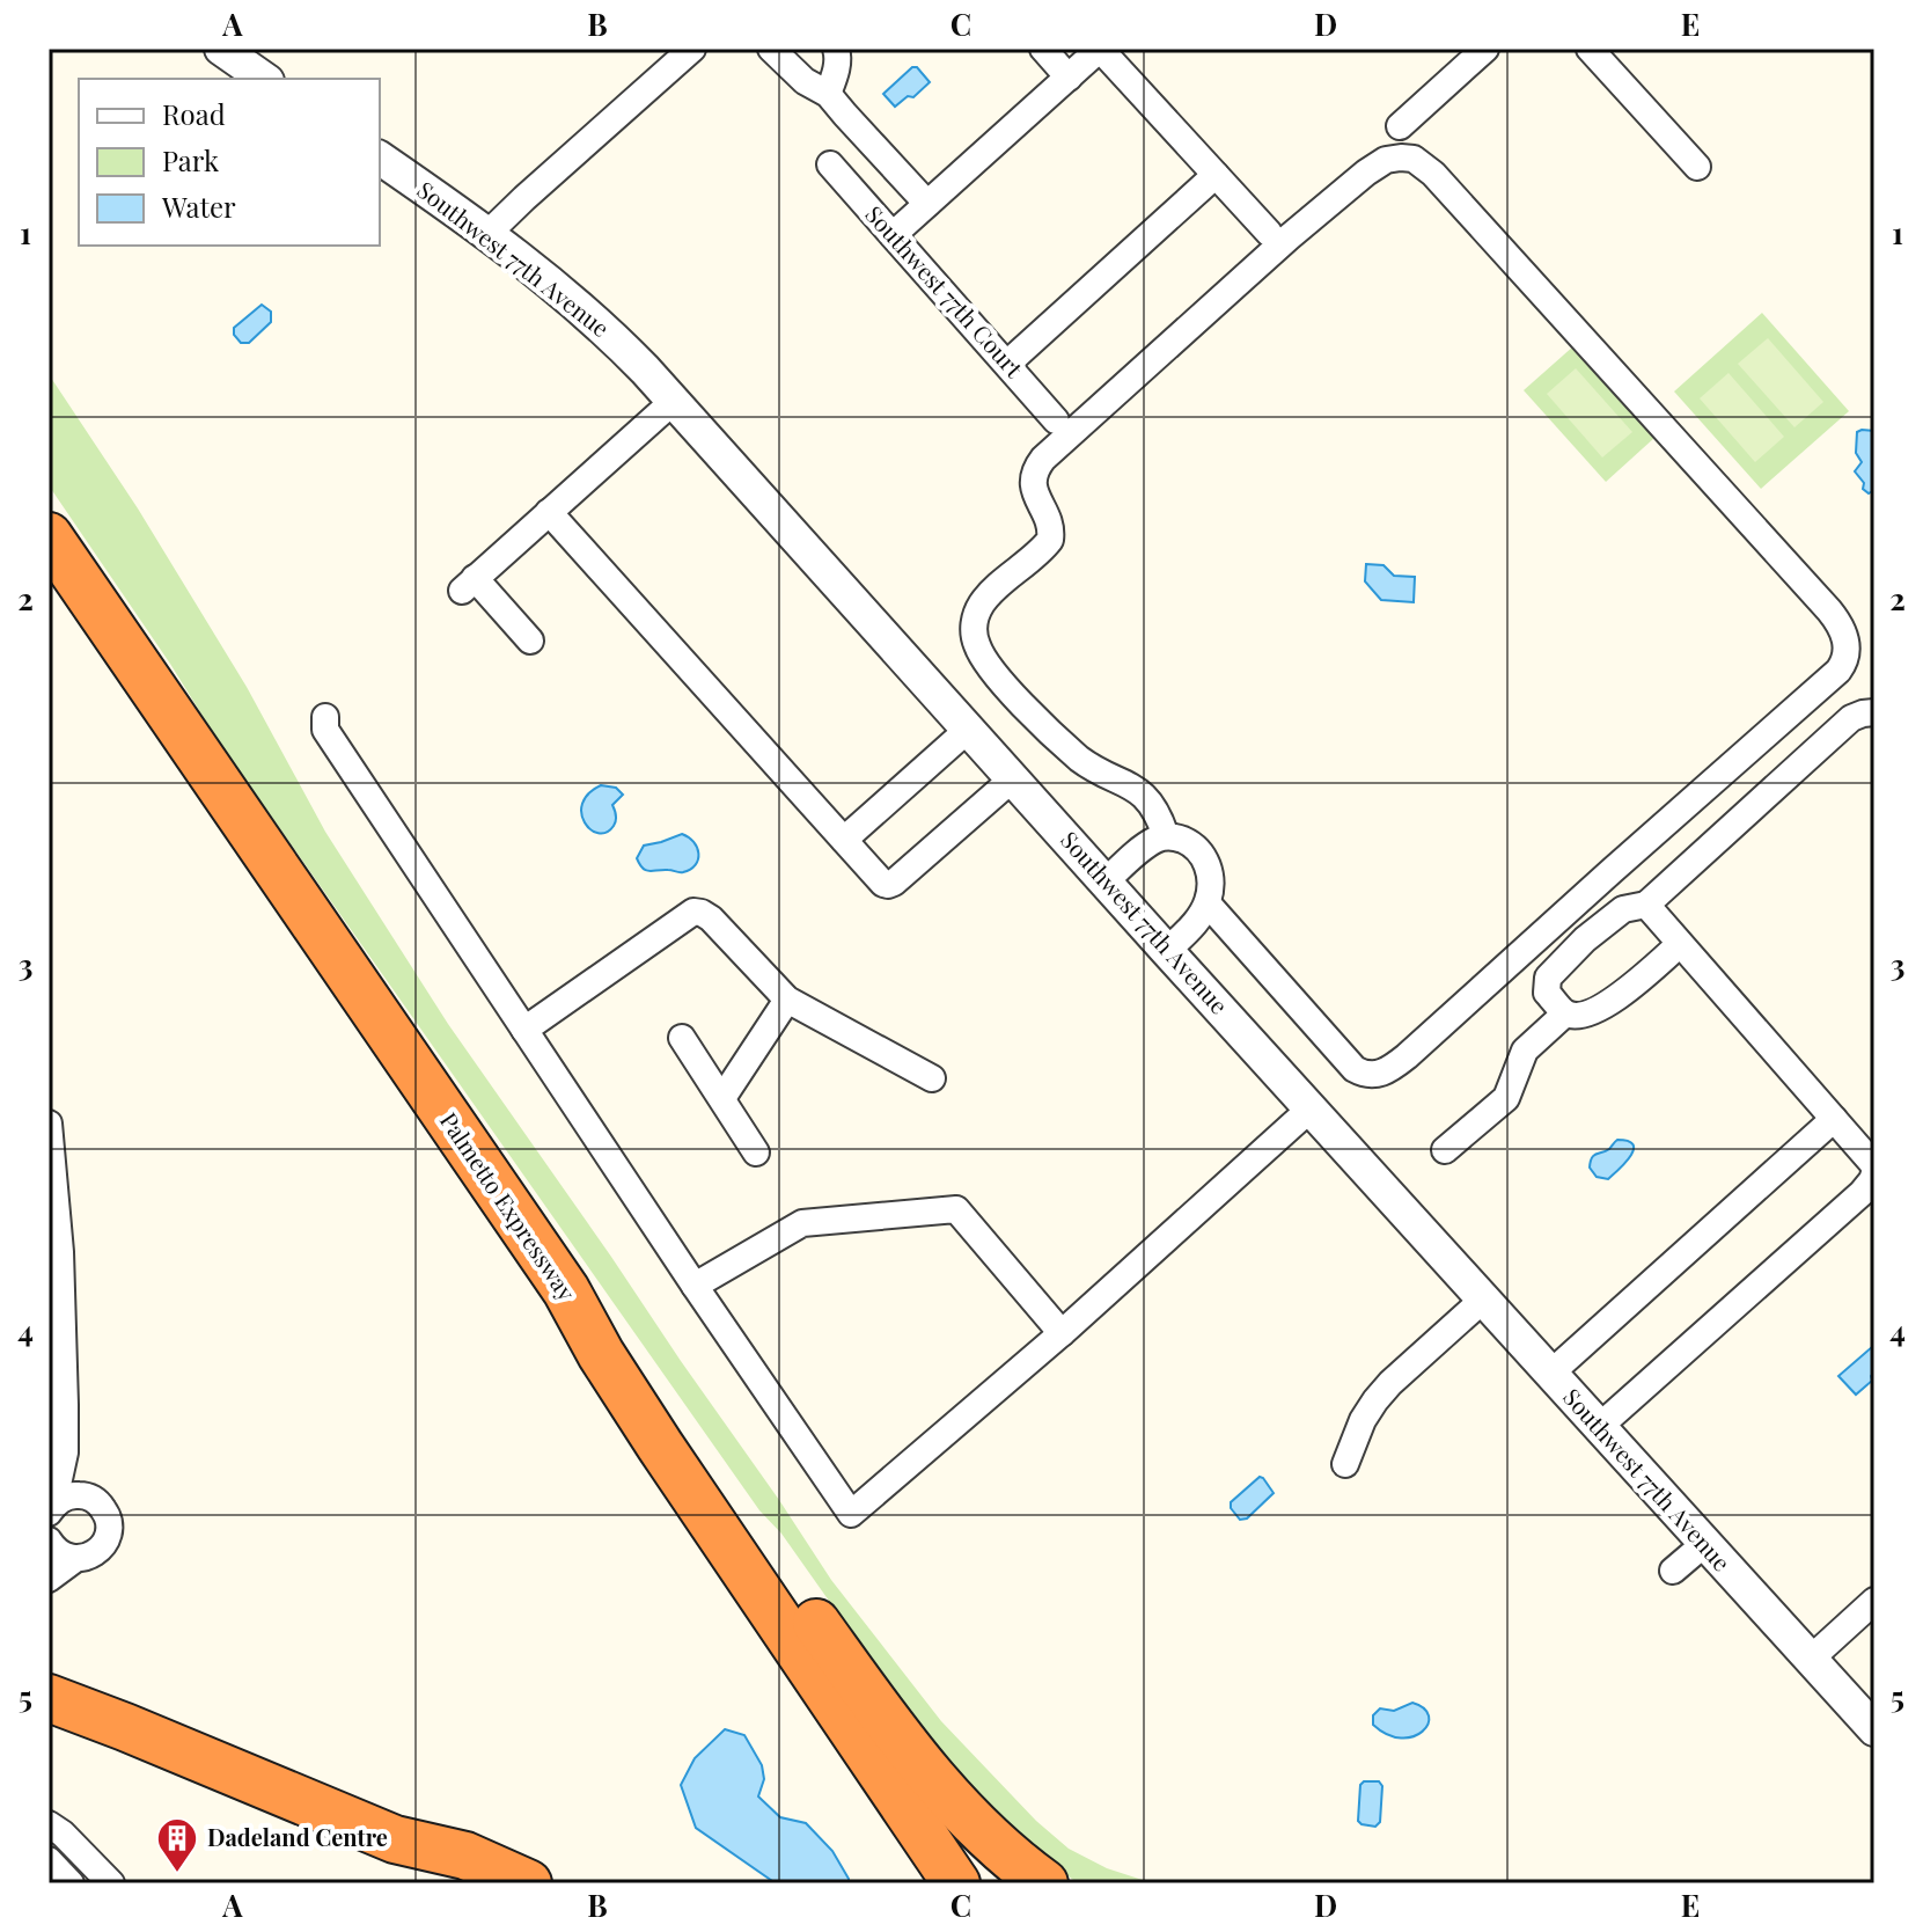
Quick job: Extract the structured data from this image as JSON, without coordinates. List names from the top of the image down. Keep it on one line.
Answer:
{"streets":{"highway":["Palmetto Expressway"],"street":["Southwest 77th Avenue","Southwest 77th Court"]},"places":{"building":["Dadeland Centre"]},"legend":["Road","Park","Water"],"grid":{"columns":["A","B","C","D","E"],"rows":["1","2","3","4","5"]}}
